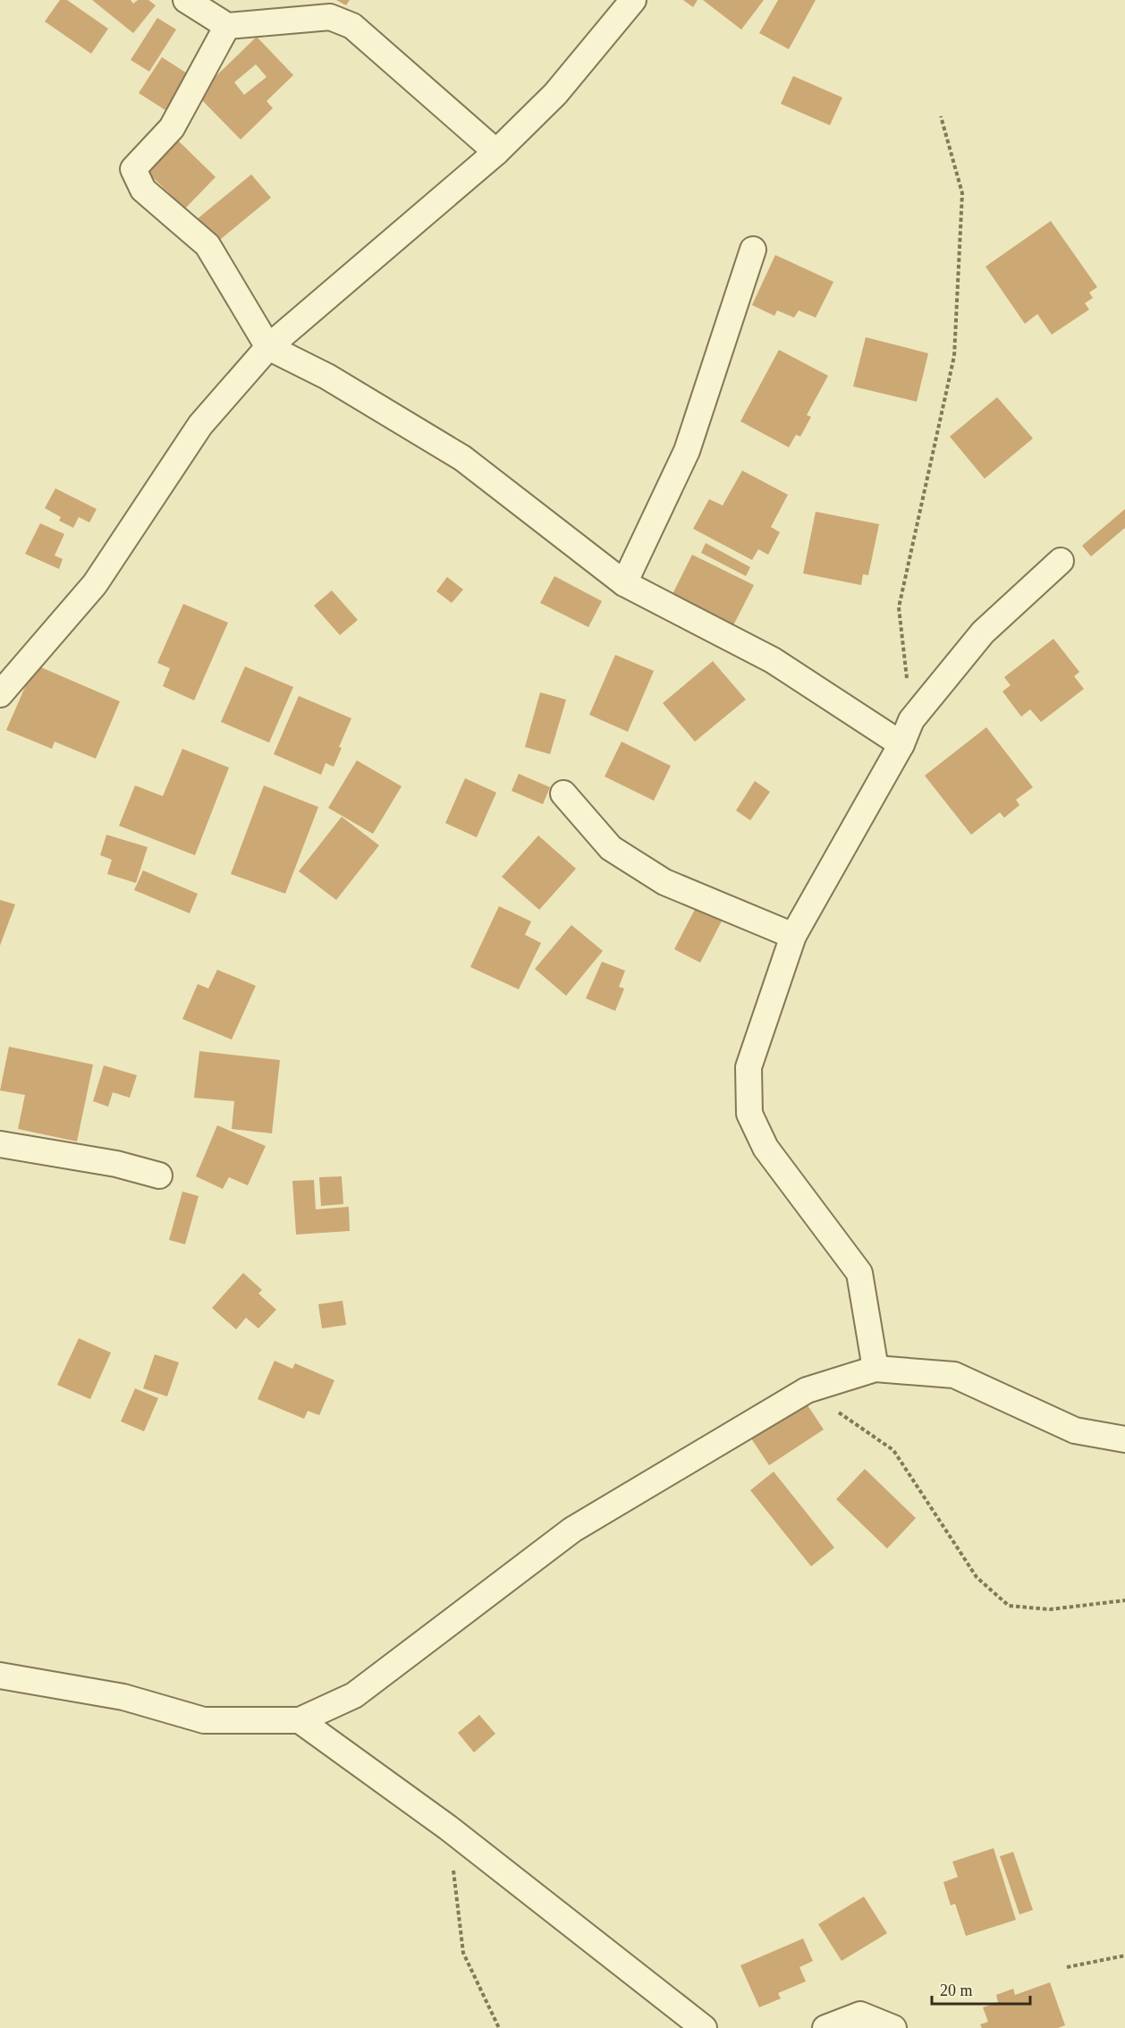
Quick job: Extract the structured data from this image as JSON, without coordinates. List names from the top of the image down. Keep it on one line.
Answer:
{"scale_bar":"20 m"}
